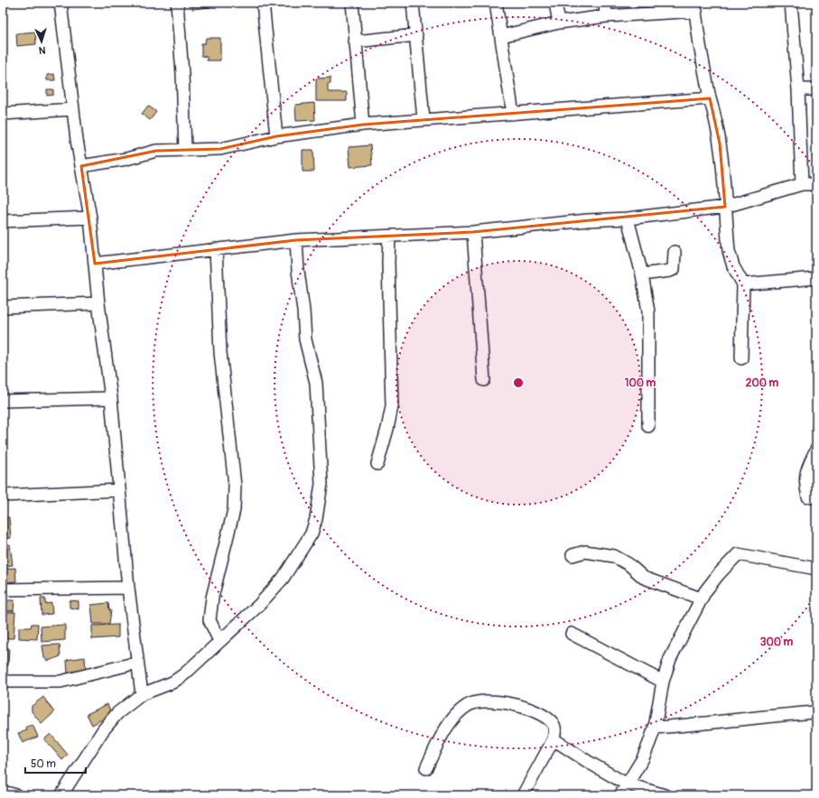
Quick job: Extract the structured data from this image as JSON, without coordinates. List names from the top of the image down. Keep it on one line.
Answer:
{"scale_bar":"50 m","north":"bottom","rings":["100 m","200 m","300 m"]}
